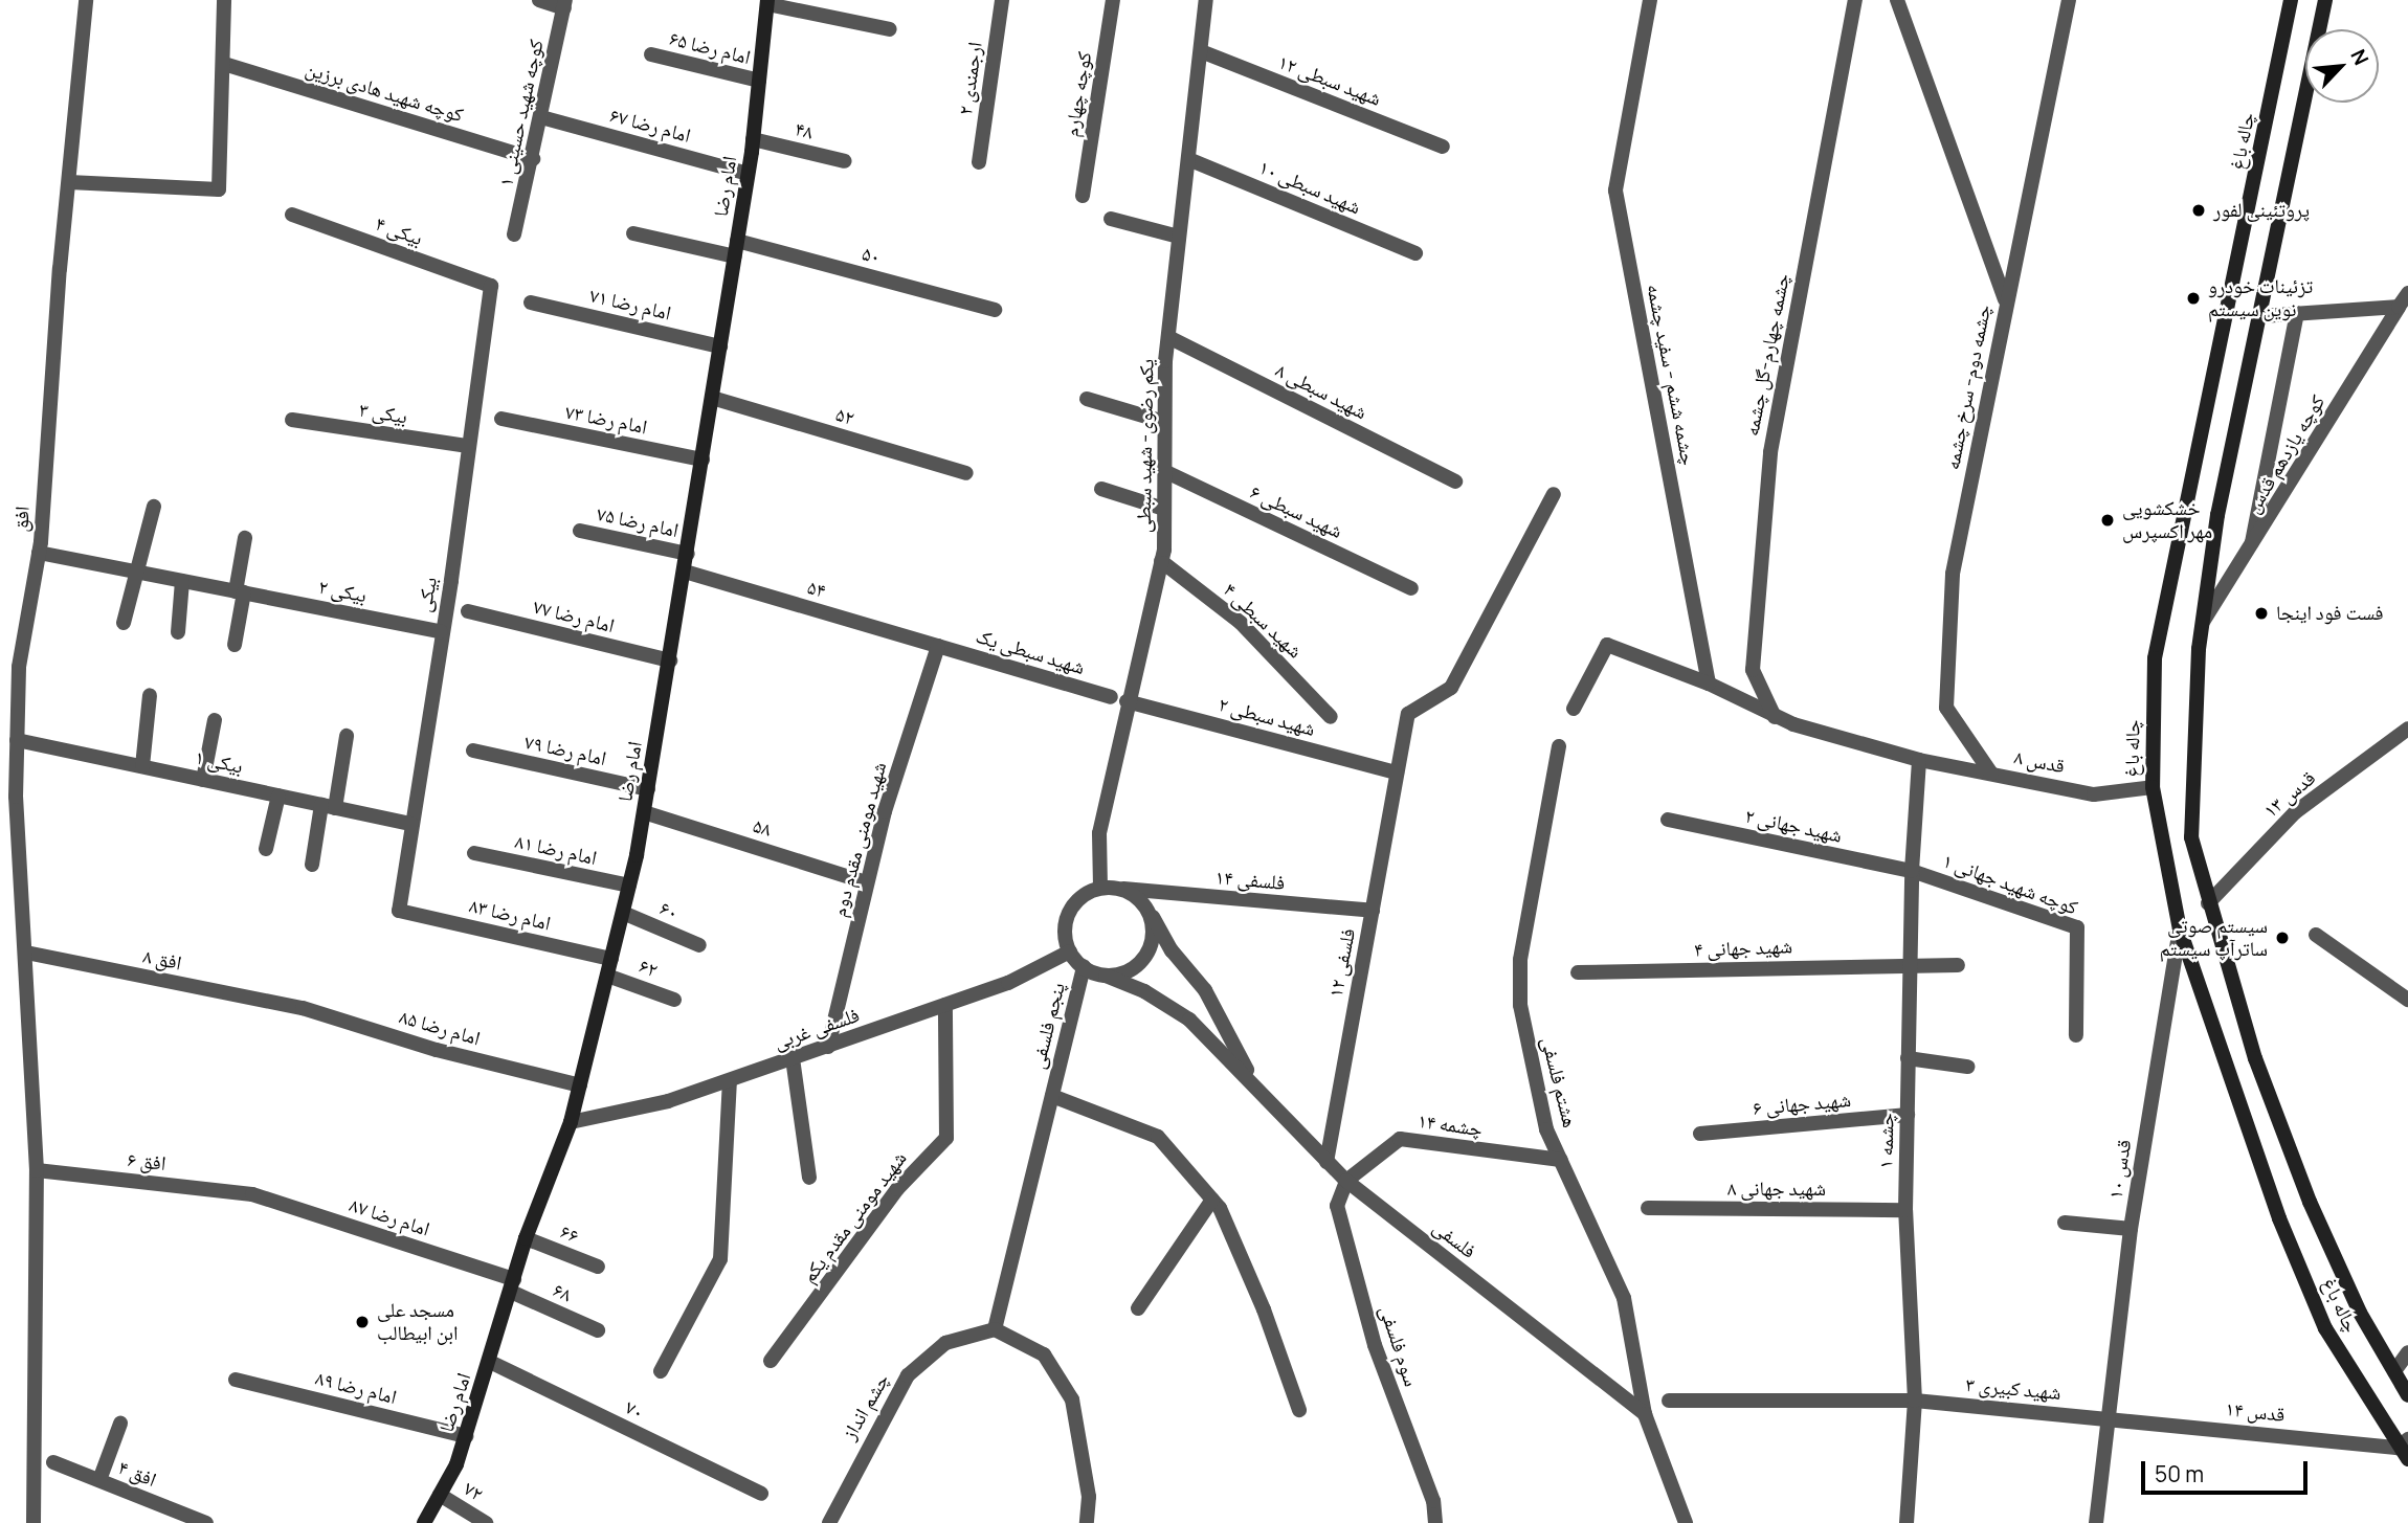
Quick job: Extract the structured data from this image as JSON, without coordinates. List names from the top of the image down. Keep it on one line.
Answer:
{"streets":{"main road":["چاله باغ","امام رضا"],"street":["امام رضا ۶۵","۲ ارجمندی","۱۲ شهید سبطی","کوچه شهید هادی برزین","کوچه چهارم","کوچه شهید حسینی ۱","امام رضا ۶۷","۴۸","۱۰ شهید سبطی","۴ بیکی","۵۰","امام رضا ۷۱","چشمه چهارم-گل چشمه","چشمه ششم - سفید چشمه","چشمه دوم- سرخ چشمه","۸ شهید سبطی","۳ بیکی","۵۲","امام رضا ۷۳","یکم رضوی- شهید سبطی","کوچه یازدهم قدس","۶ شهید سبطی","افق","امام رضا ۷۵","۵۴","۲ بیکی","بیکی","امام رضا ۷۷","۴ شهید سبطی","شهید سبطی یک","۲ شهید سبطی","امام رضا ۷۹","۱ بیکی","قدس ۸","قدس ۱۳","۲ شهید جهانی","۵۸","شهید مومنی مقدم دوم","امام رضا ۸۱","۱۴ فلسفی","کوچه شهید جهانی ۱","۶۰","امام رضا ۸۳","۴ شهید جهانی","افق ۸","۱۲ فلسفی","۶۲","پنجم فلسفی","امام رضا ۸۵","فلسفی غربی","هشتم فلسفی","۶ شهید جهانی","۱۴ چشمه","چشمه ۱","افق ۶","قدس ۱۰","۸ شهید جهانی","امام رضا ۸۷","شهید مومنی مقدم یکم","۶۶","فلسفی","۶۸","سوم فلسفی","امام رضا ۸۹","۳ شهید کبیری","چشم انداز","۷۰","قدس ۱۴","افق ۴","۷۲"]},"crossings":[["امام رضا ۶۵","امام رضا"],["۱۲ شهید سبطی","یکم رضوی- شهید سبطی"],["کوچه شهید هادی برزین","کوچه شهید حسینی ۱"],["کوچه شهید حسینی ۱","امام رضا ۶۷"],["امام رضا ۶۷","امام رضا"],["۴۸","امام رضا"],["چاله باغ","کوچه یازدهم قدس"],["چاله باغ","قدس ۸"],["چاله باغ","قدس ۱۳"],["چاله باغ","قدس ۱۰"],["چاله باغ","قدس ۱۴"],["امام رضا","۵۰"],["امام رضا","امام رضا ۷۱"],["امام رضا","۵۲"],["امام رضا","امام رضا ۷۳"],["امام رضا","امام رضا ۷۵"],["امام رضا","۵۴"],["امام رضا","امام رضا ۷۷"],["امام رضا","امام رضا ۷۹"],["امام رضا","۵۸"],["امام رضا","امام رضا ۸۱"],["امام رضا","۶۰"],["امام رضا","امام رضا ۸۳"],["امام رضا","۶۲"],["امام رضا","امام رضا ۸۵"],["امام رضا","فلسفی غربی"],["امام رضا","امام رضا ۸۷"],["امام رضا","۶۶"],["امام رضا","۶۸"],["امام رضا","امام رضا ۸۹"],["امام رضا","۷۰"],["امام رضا","۷۲"],["۱۰ شهید سبطی","یکم رضوی- شهید سبطی"],["۴ بیکی","بیکی"],["چشمه چهارم-گل چشمه","قدس ۸"],["چشمه دوم- سرخ چشمه","قدس ۸"],["۸ شهید سبطی","یکم رضوی- شهید سبطی"],["۳ بیکی","بیکی"],["یکم رضوی- شهید سبطی","۶ شهید سبطی"],["یکم رضوی- شهید سبطی","۴ شهید سبطی"],["یکم رضوی- شهید سبطی","۲ شهید سبطی"],["یکم رضوی- شهید سبطی","۱۴ فلسفی"],["یکم رضوی- شهید سبطی","پنجم فلسفی"],["یکم رضوی- شهید سبطی","فلسفی غربی"],["افق","۲ بیکی"],["افق","۱ بیکی"],["افق","افق ۸"],["افق","افق ۶"],["۵۴","شهید سبطی یک"],["۵۴","شهید مومنی مقدم دوم"],["۲ بیکی","بیکی"],["بیکی","۱ بیکی"],["بیکی","امام رضا ۸۳"],["شهید سبطی یک","شهید مومنی مقدم دوم"],["۲ شهید سبطی","۱۲ فلسفی"],["قدس ۸","چشمه ۱"],["۲ شهید جهانی","کوچه شهید جهانی ۱"],["۲ شهید جهانی","چشمه ۱"],["۵۸","شهید مومنی مقدم دوم"],["شهید مومنی مقدم دوم","فلسفی غربی"],["۱۴ فلسفی","۱۲ فلسفی"],["۱۴ فلسفی","پنجم فلسفی"],["۱۴ فلسفی","فلسفی غربی"],["کوچه شهید جهانی ۱","چشمه ۱"],["۴ شهید جهانی","چشمه ۱"],["افق ۸","امام رضا ۸۵"],["۱۲ فلسفی","فلسفی"],["پنجم فلسفی","فلسفی غربی"],["پنجم فلسفی","چشم انداز"],["فلسفی غربی","شهید مومنی مقدم یکم"],["هشتم فلسفی","۱۴ چشمه"],["هشتم فلسفی","فلسفی"],["۶ شهید جهانی","چشمه ۱"],["۱۴ چشمه","فلسفی"],["۱۴ چشمه","سوم فلسفی"],["چشمه ۱","۸ شهید جهانی"],["چشمه ۱","۳ شهید کبیری"],["افق ۶","امام رضا ۸۷"],["قدس ۱۰","۳ شهید کبیری"],["قدس ۱۰","قدس ۱۴"],["امام رضا ۸۷","۶۸"],["فلسفی","سوم فلسفی"],["۳ شهید کبیری","قدس ۱۴"]],"places":["پروتئینی لفور","تزئینات خودرو نوین سیستم","خشکشویی مهر اکسپرس","فست فود اينجا","سیستم صوتی ساترآپ سیستم","مسجد علی ابن ابیطالب"],"scale_bar":"50 m","north":"top right"}
